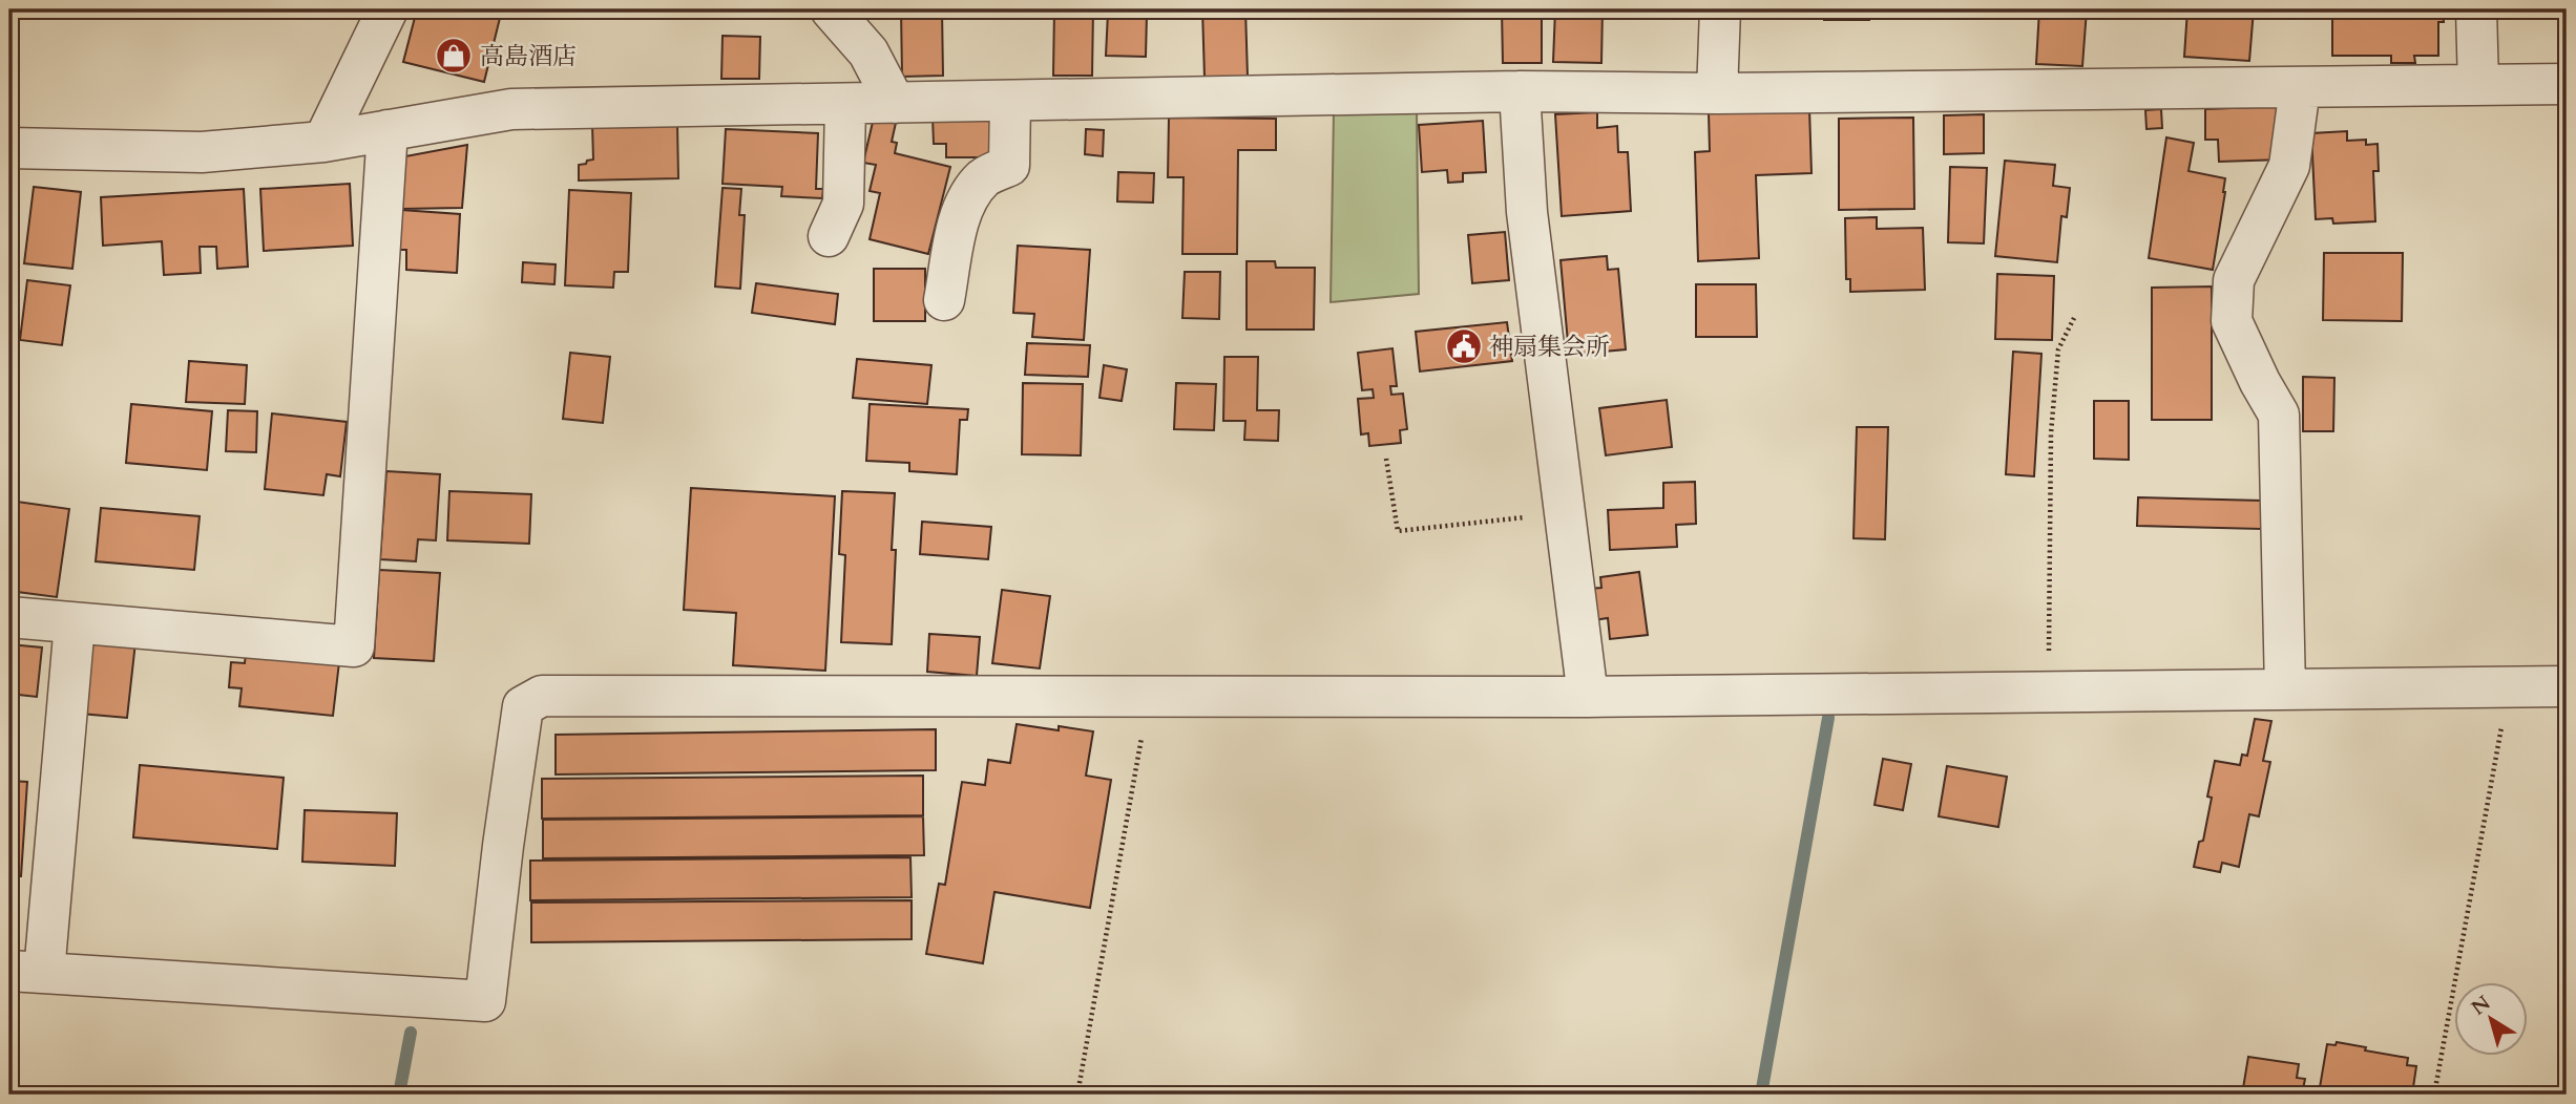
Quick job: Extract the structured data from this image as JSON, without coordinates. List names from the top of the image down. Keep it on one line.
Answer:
{"places":{"shop":["高島酒店"],"public building":["神扇集会所"]},"north":"top left"}
